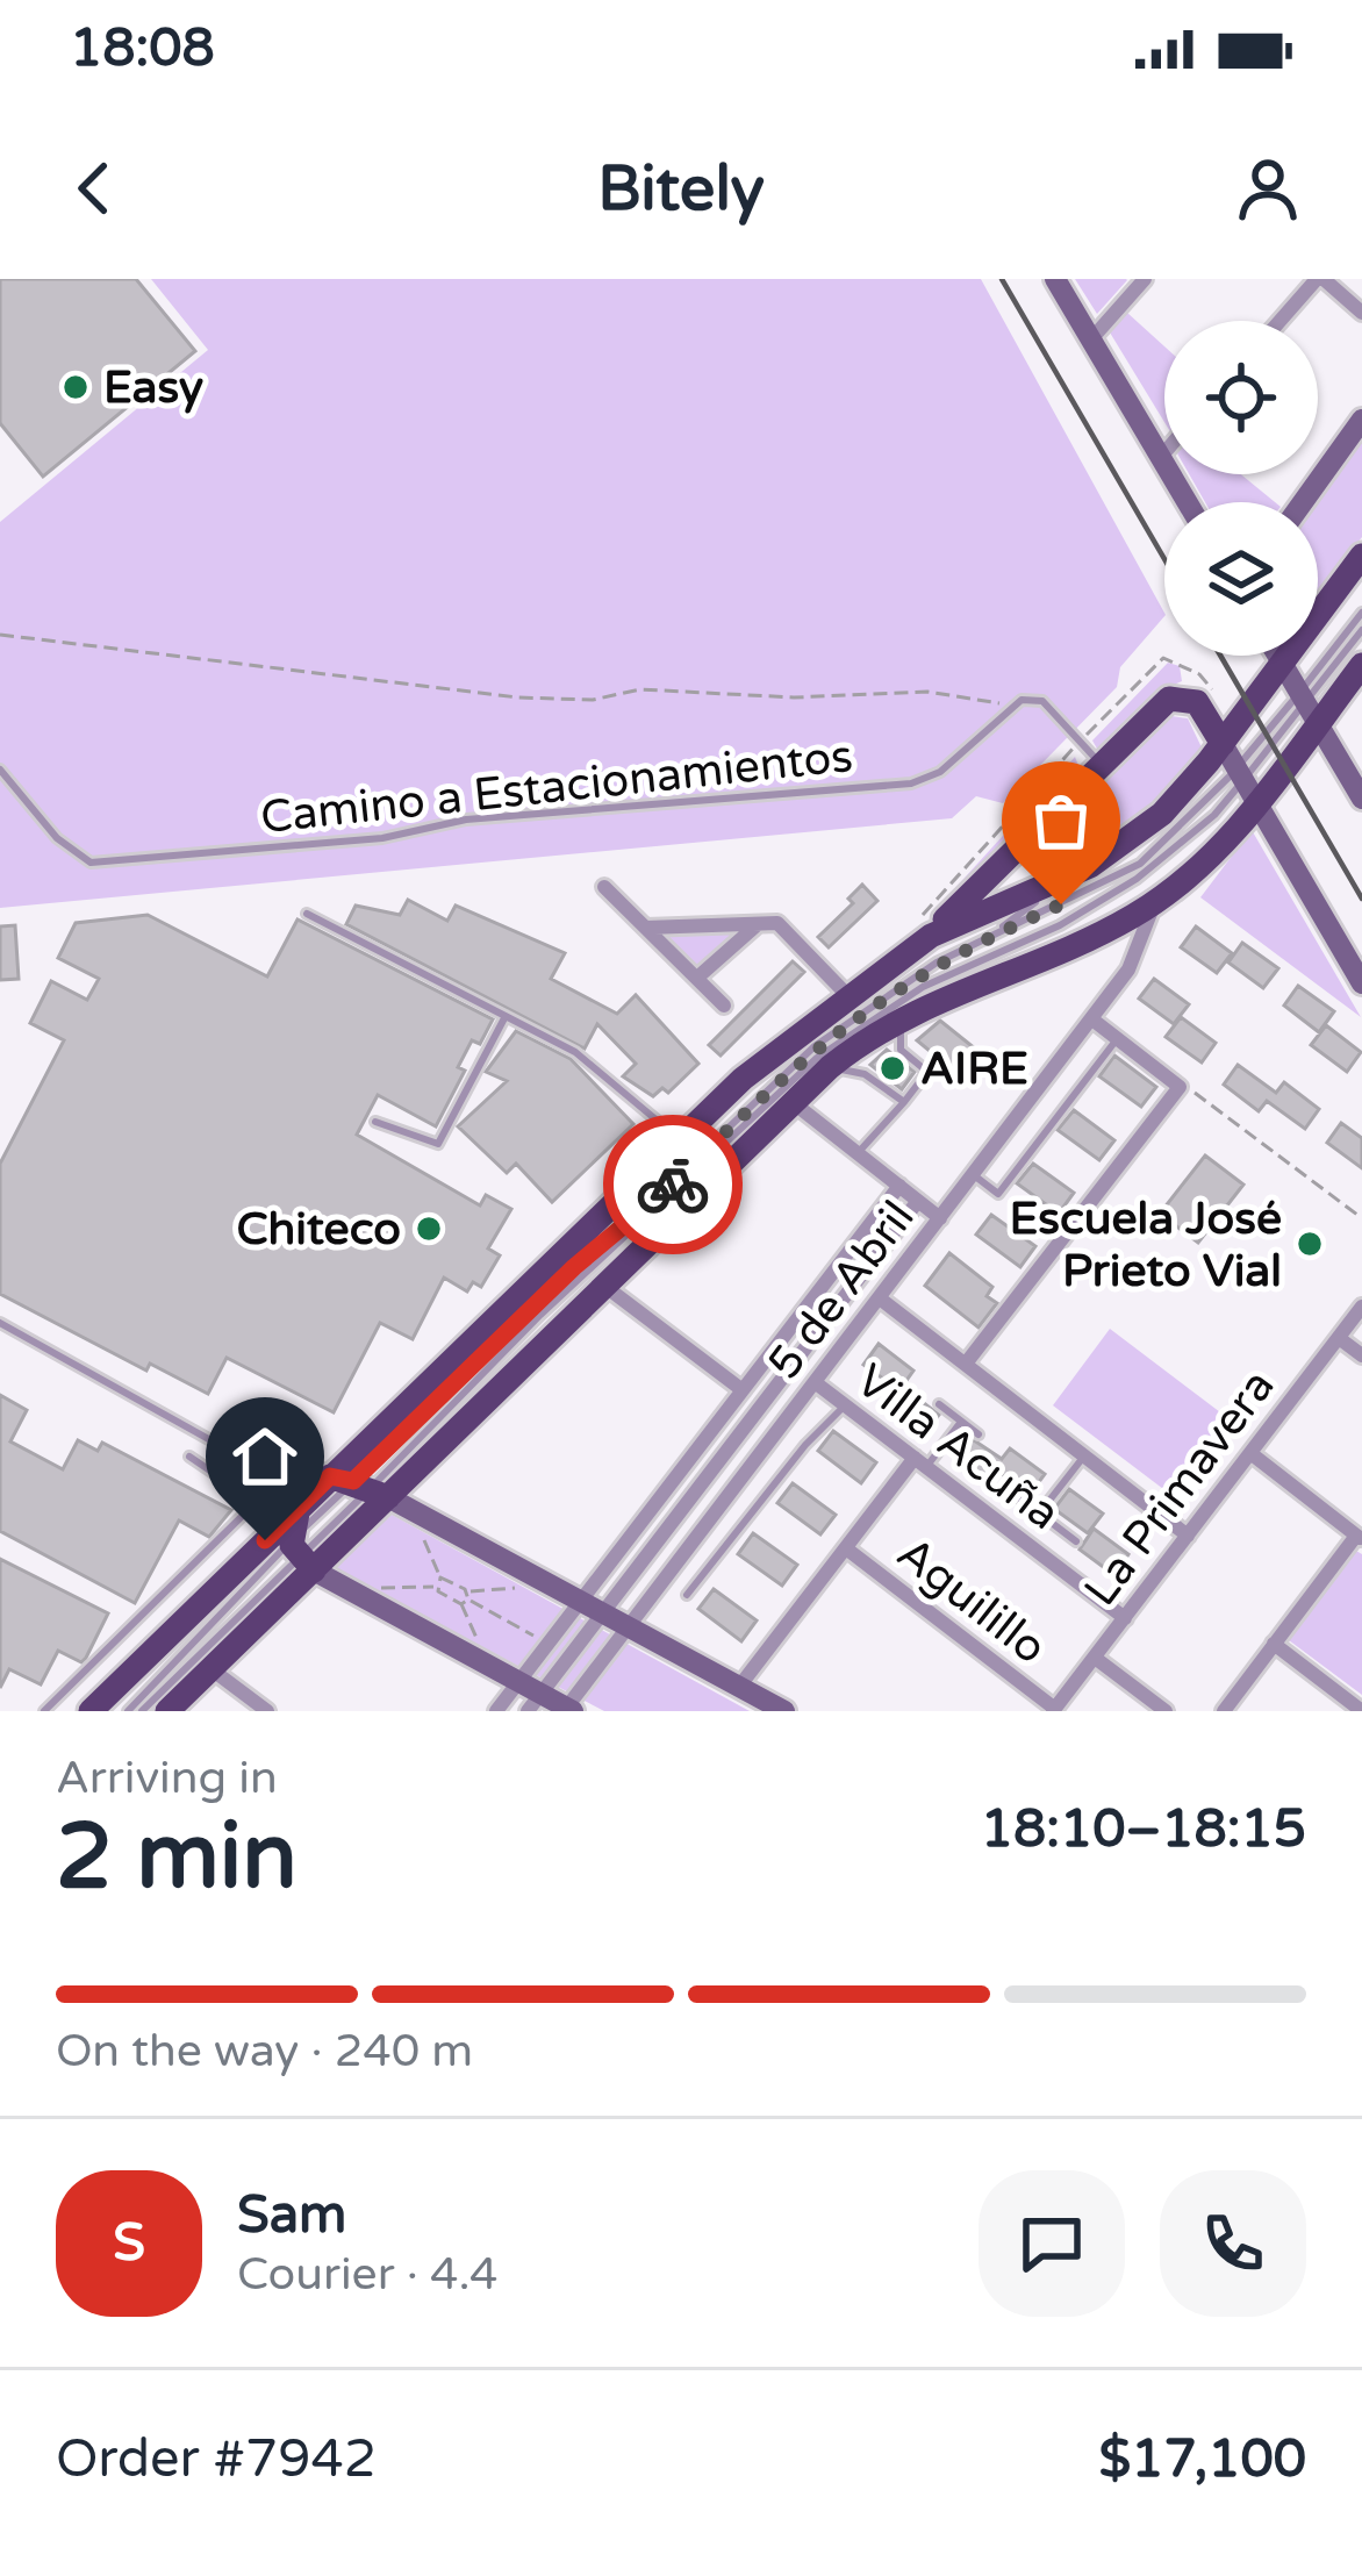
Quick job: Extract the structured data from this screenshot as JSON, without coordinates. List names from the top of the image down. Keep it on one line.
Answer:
{"streets":{"street":["5 de Abril","Villa Acuña","La Primavera","Aguilillo"],"lane":["Camino a Estacionamientos"]},"crossings":[["5 de Abril","Villa Acuña"],["Villa Acuña","La Primavera"],["La Primavera","Aguilillo"]],"places":["Easy","AIRE","Chiteco","Escuela José Prieto Vial"],"page":{"status":"18:08","header":"Bitely","heading":["2 min","Arriving in","18:10–18:15"],"panel":["Sam","Courier · 4.4","Order #7942","$17,100"],"bar":"On the way · 240 m","round":"S"}}
